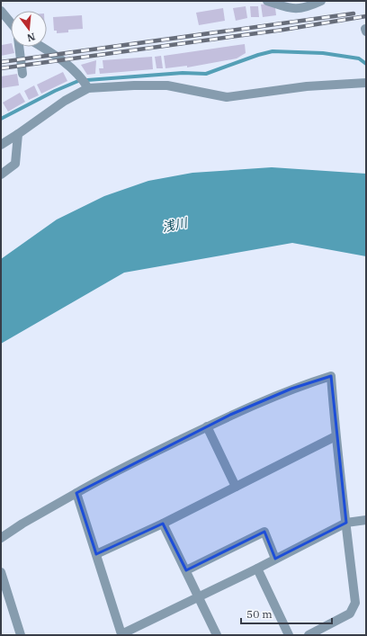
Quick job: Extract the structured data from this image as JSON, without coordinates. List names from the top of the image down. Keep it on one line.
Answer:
{"water":["浅川"],"scale_bar":"50 m","north":"bottom"}
